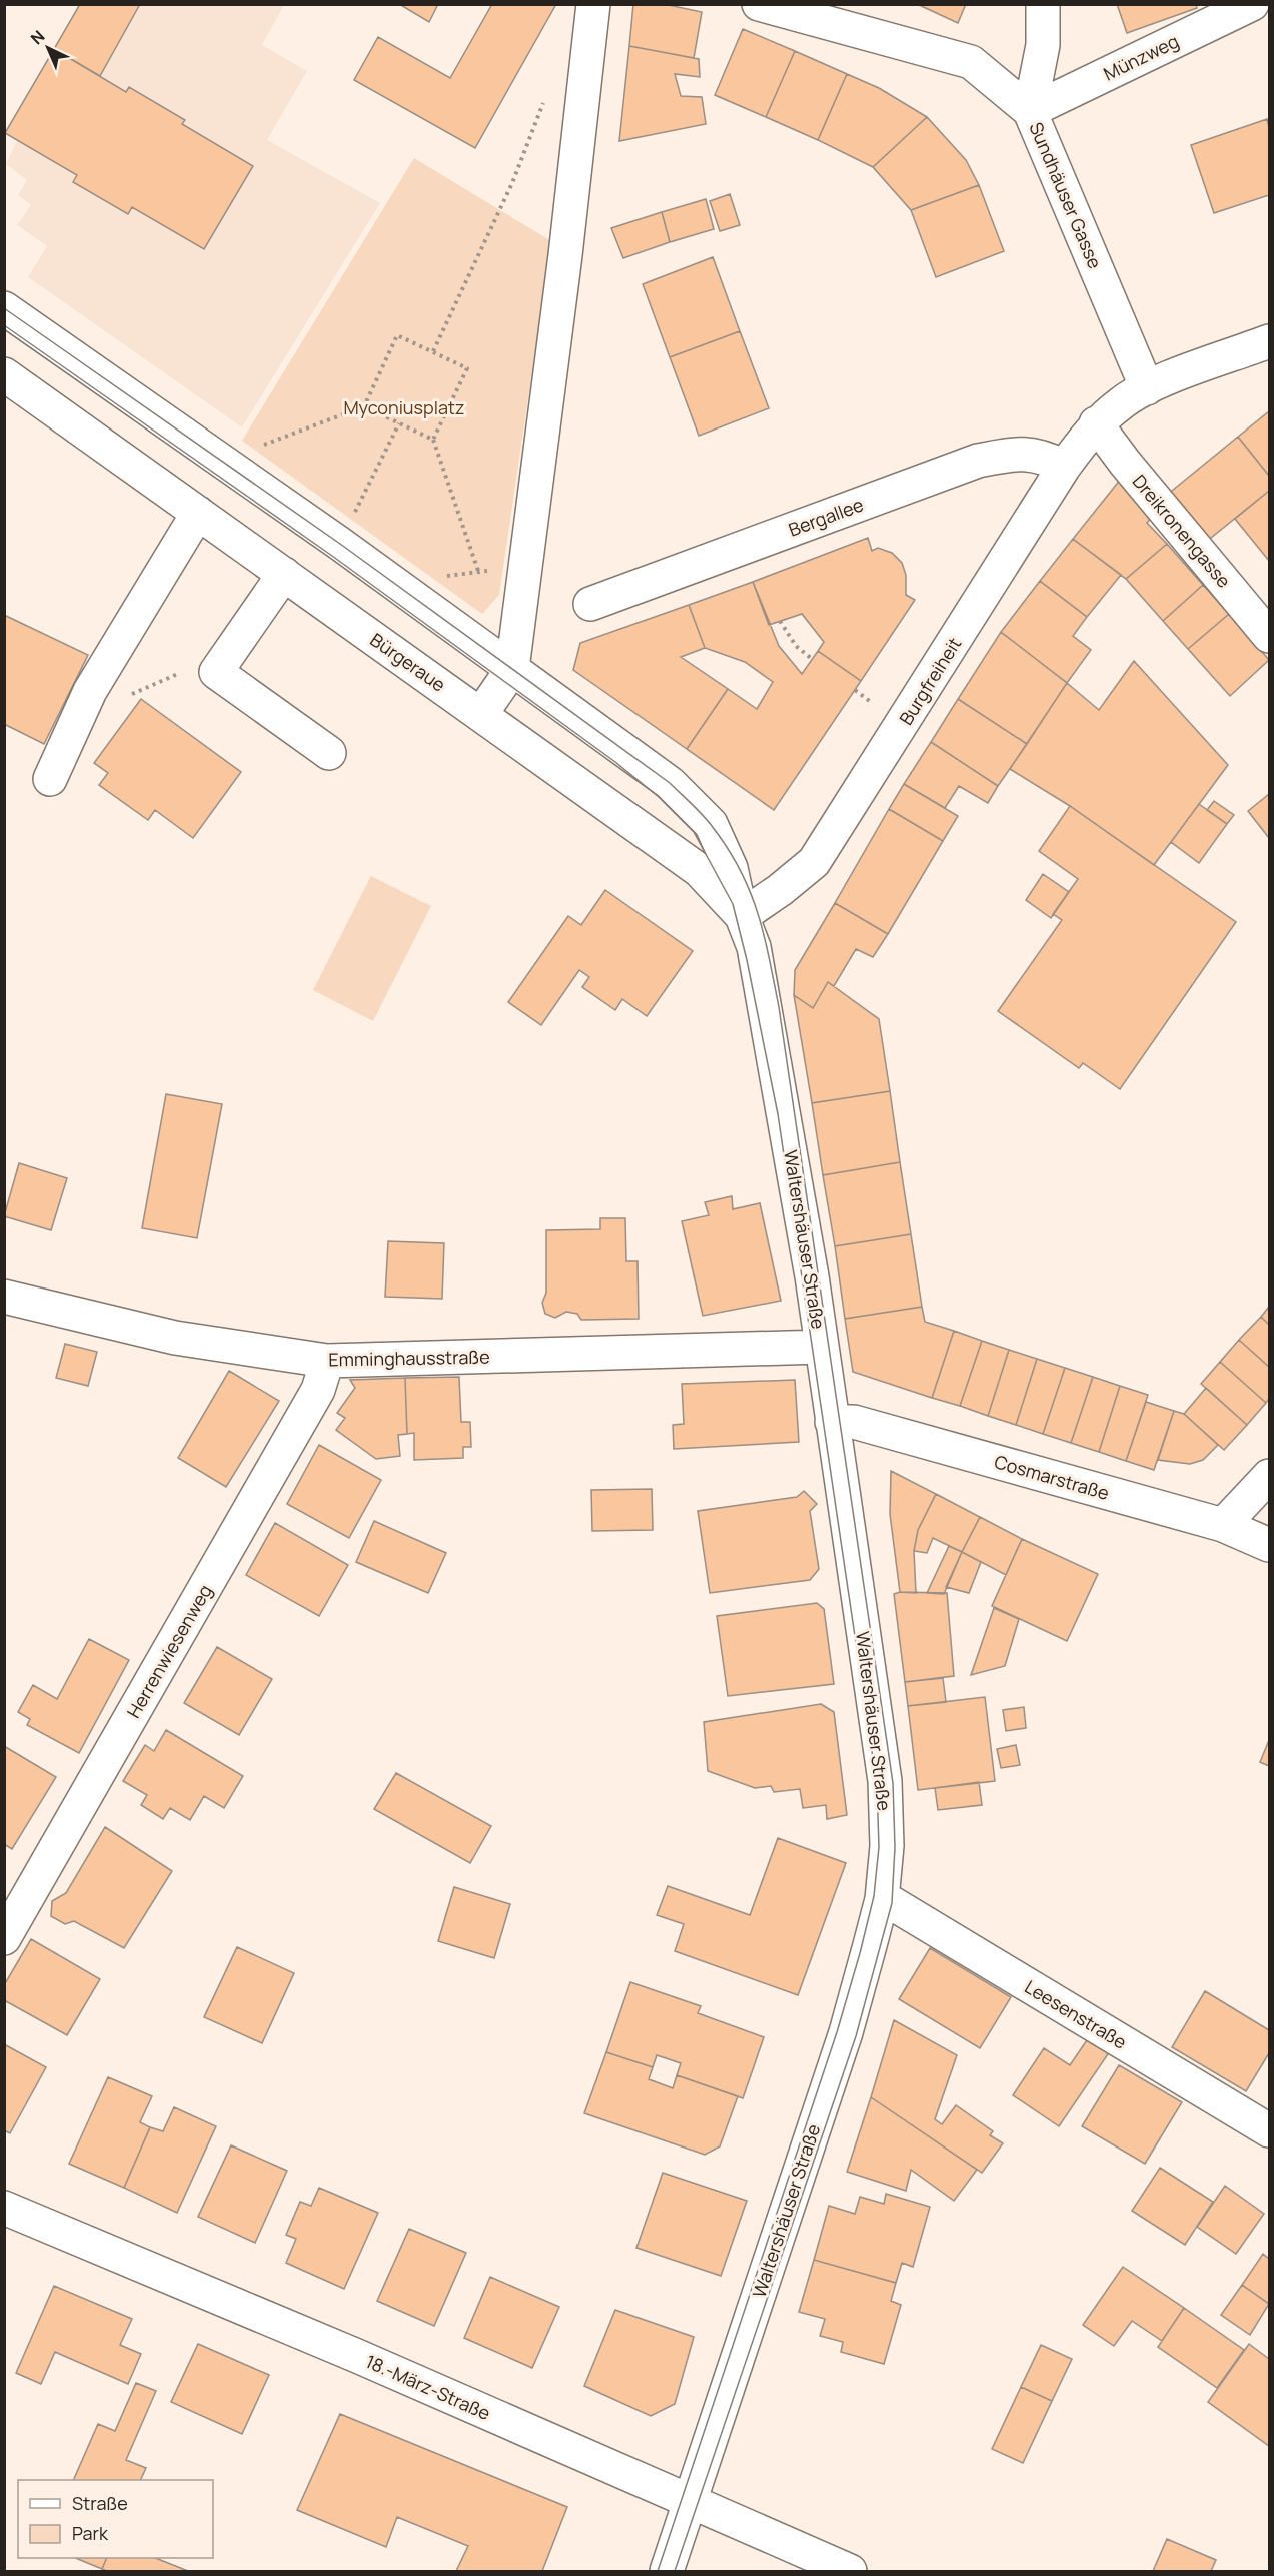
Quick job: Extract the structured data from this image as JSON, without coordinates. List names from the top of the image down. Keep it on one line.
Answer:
{"streets":{"street":["Münzweg","Sundhäuser Gasse","Bergallee","Dreikronengasse","Bürgeraue","Burgfreiheit","Waltershäuser Straße","Emminghausstraße","Cosmarstraße","Herrenwiesenweg","Leesenstraße","18.-März-Straße"]},"crossings":[["Münzweg","Sundhäuser Gasse"],["Bergallee","Burgfreiheit"],["Dreikronengasse","Burgfreiheit"],["Bürgeraue","Burgfreiheit"],["Bürgeraue","Waltershäuser Straße"],["Waltershäuser Straße","Emminghausstraße"],["Waltershäuser Straße","Cosmarstraße"],["Waltershäuser Straße","Leesenstraße"],["Waltershäuser Straße","18.-März-Straße"],["Emminghausstraße","Herrenwiesenweg"]],"parks":["Myconiusplatz"],"legend":["Straße","Park"],"north":"top left"}
